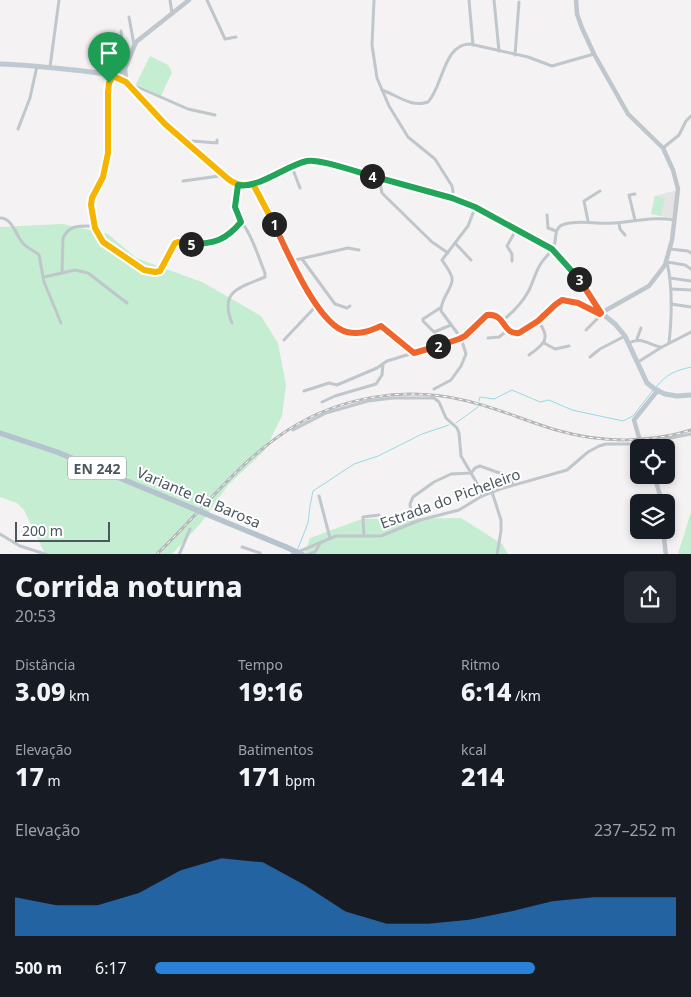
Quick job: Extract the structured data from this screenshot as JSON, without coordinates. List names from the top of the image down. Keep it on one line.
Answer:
{"streets":{"main road":["EN 242","Variante da Barosa"],"street":["Estrada do Picheleiro"]},"scale_bar":"200 m","page":{"pins":["4","1","5","3","2"],"scale":"200 m","heading":["Corrida noturna","20:53"],"stats":[["Distância","3.09 km"],["Tempo","19:16"],["Ritmo","6:14 /km"],["Elevação","17 m"],["Batimentos","171 bpm"],["kcal","214"]],"chart":["Elevação","237–252 m"],"list":[{"name":"500 m","note":"6:17"}]}}
